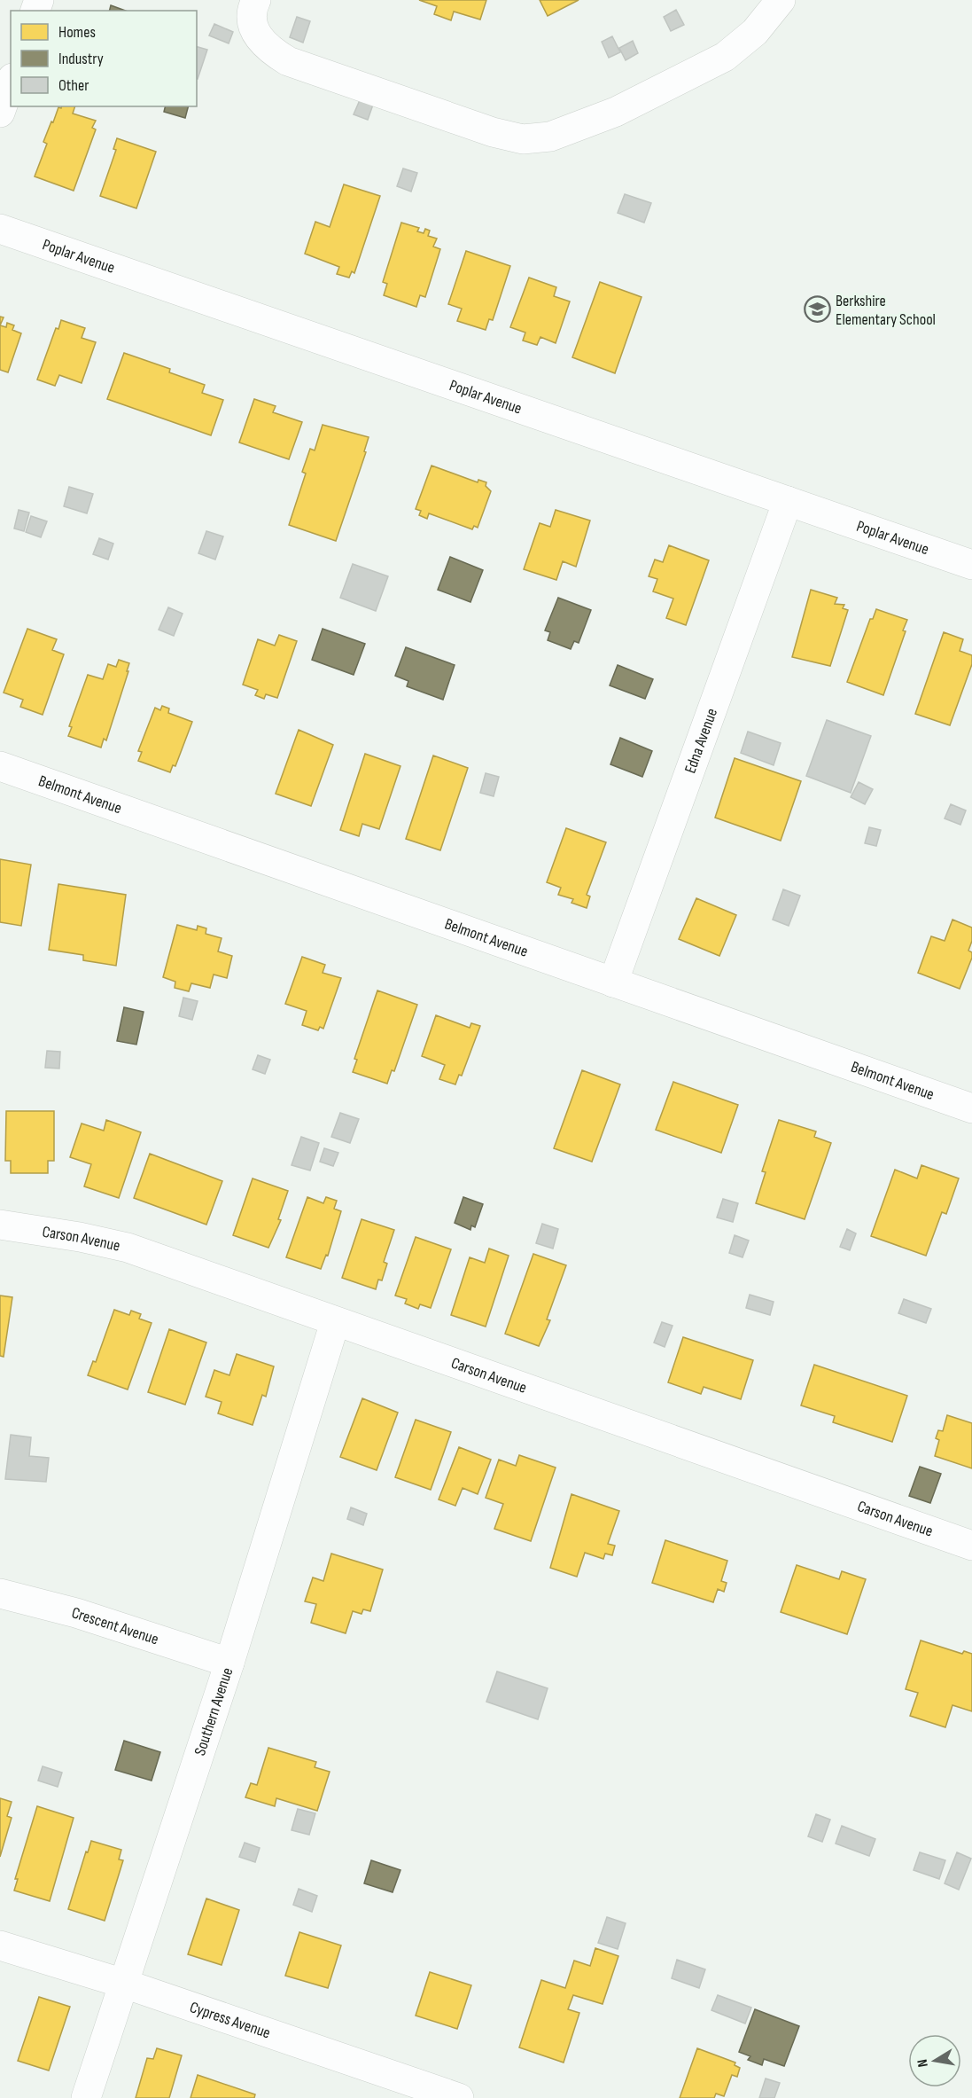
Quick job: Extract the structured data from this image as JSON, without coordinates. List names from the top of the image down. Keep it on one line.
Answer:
{"streets":{"street":["Poplar Avenue","Edna Avenue","Belmont Avenue","Carson Avenue","Crescent Avenue","Southern Avenue","Cypress Avenue"]},"crossings":[["Poplar Avenue","Edna Avenue"],["Edna Avenue","Belmont Avenue"],["Carson Avenue","Southern Avenue"],["Crescent Avenue","Southern Avenue"],["Southern Avenue","Cypress Avenue"]],"places":{"school or university":["Berkshire Elementary School"]},"legend":["Homes","Industry","Other"],"north":"left"}
